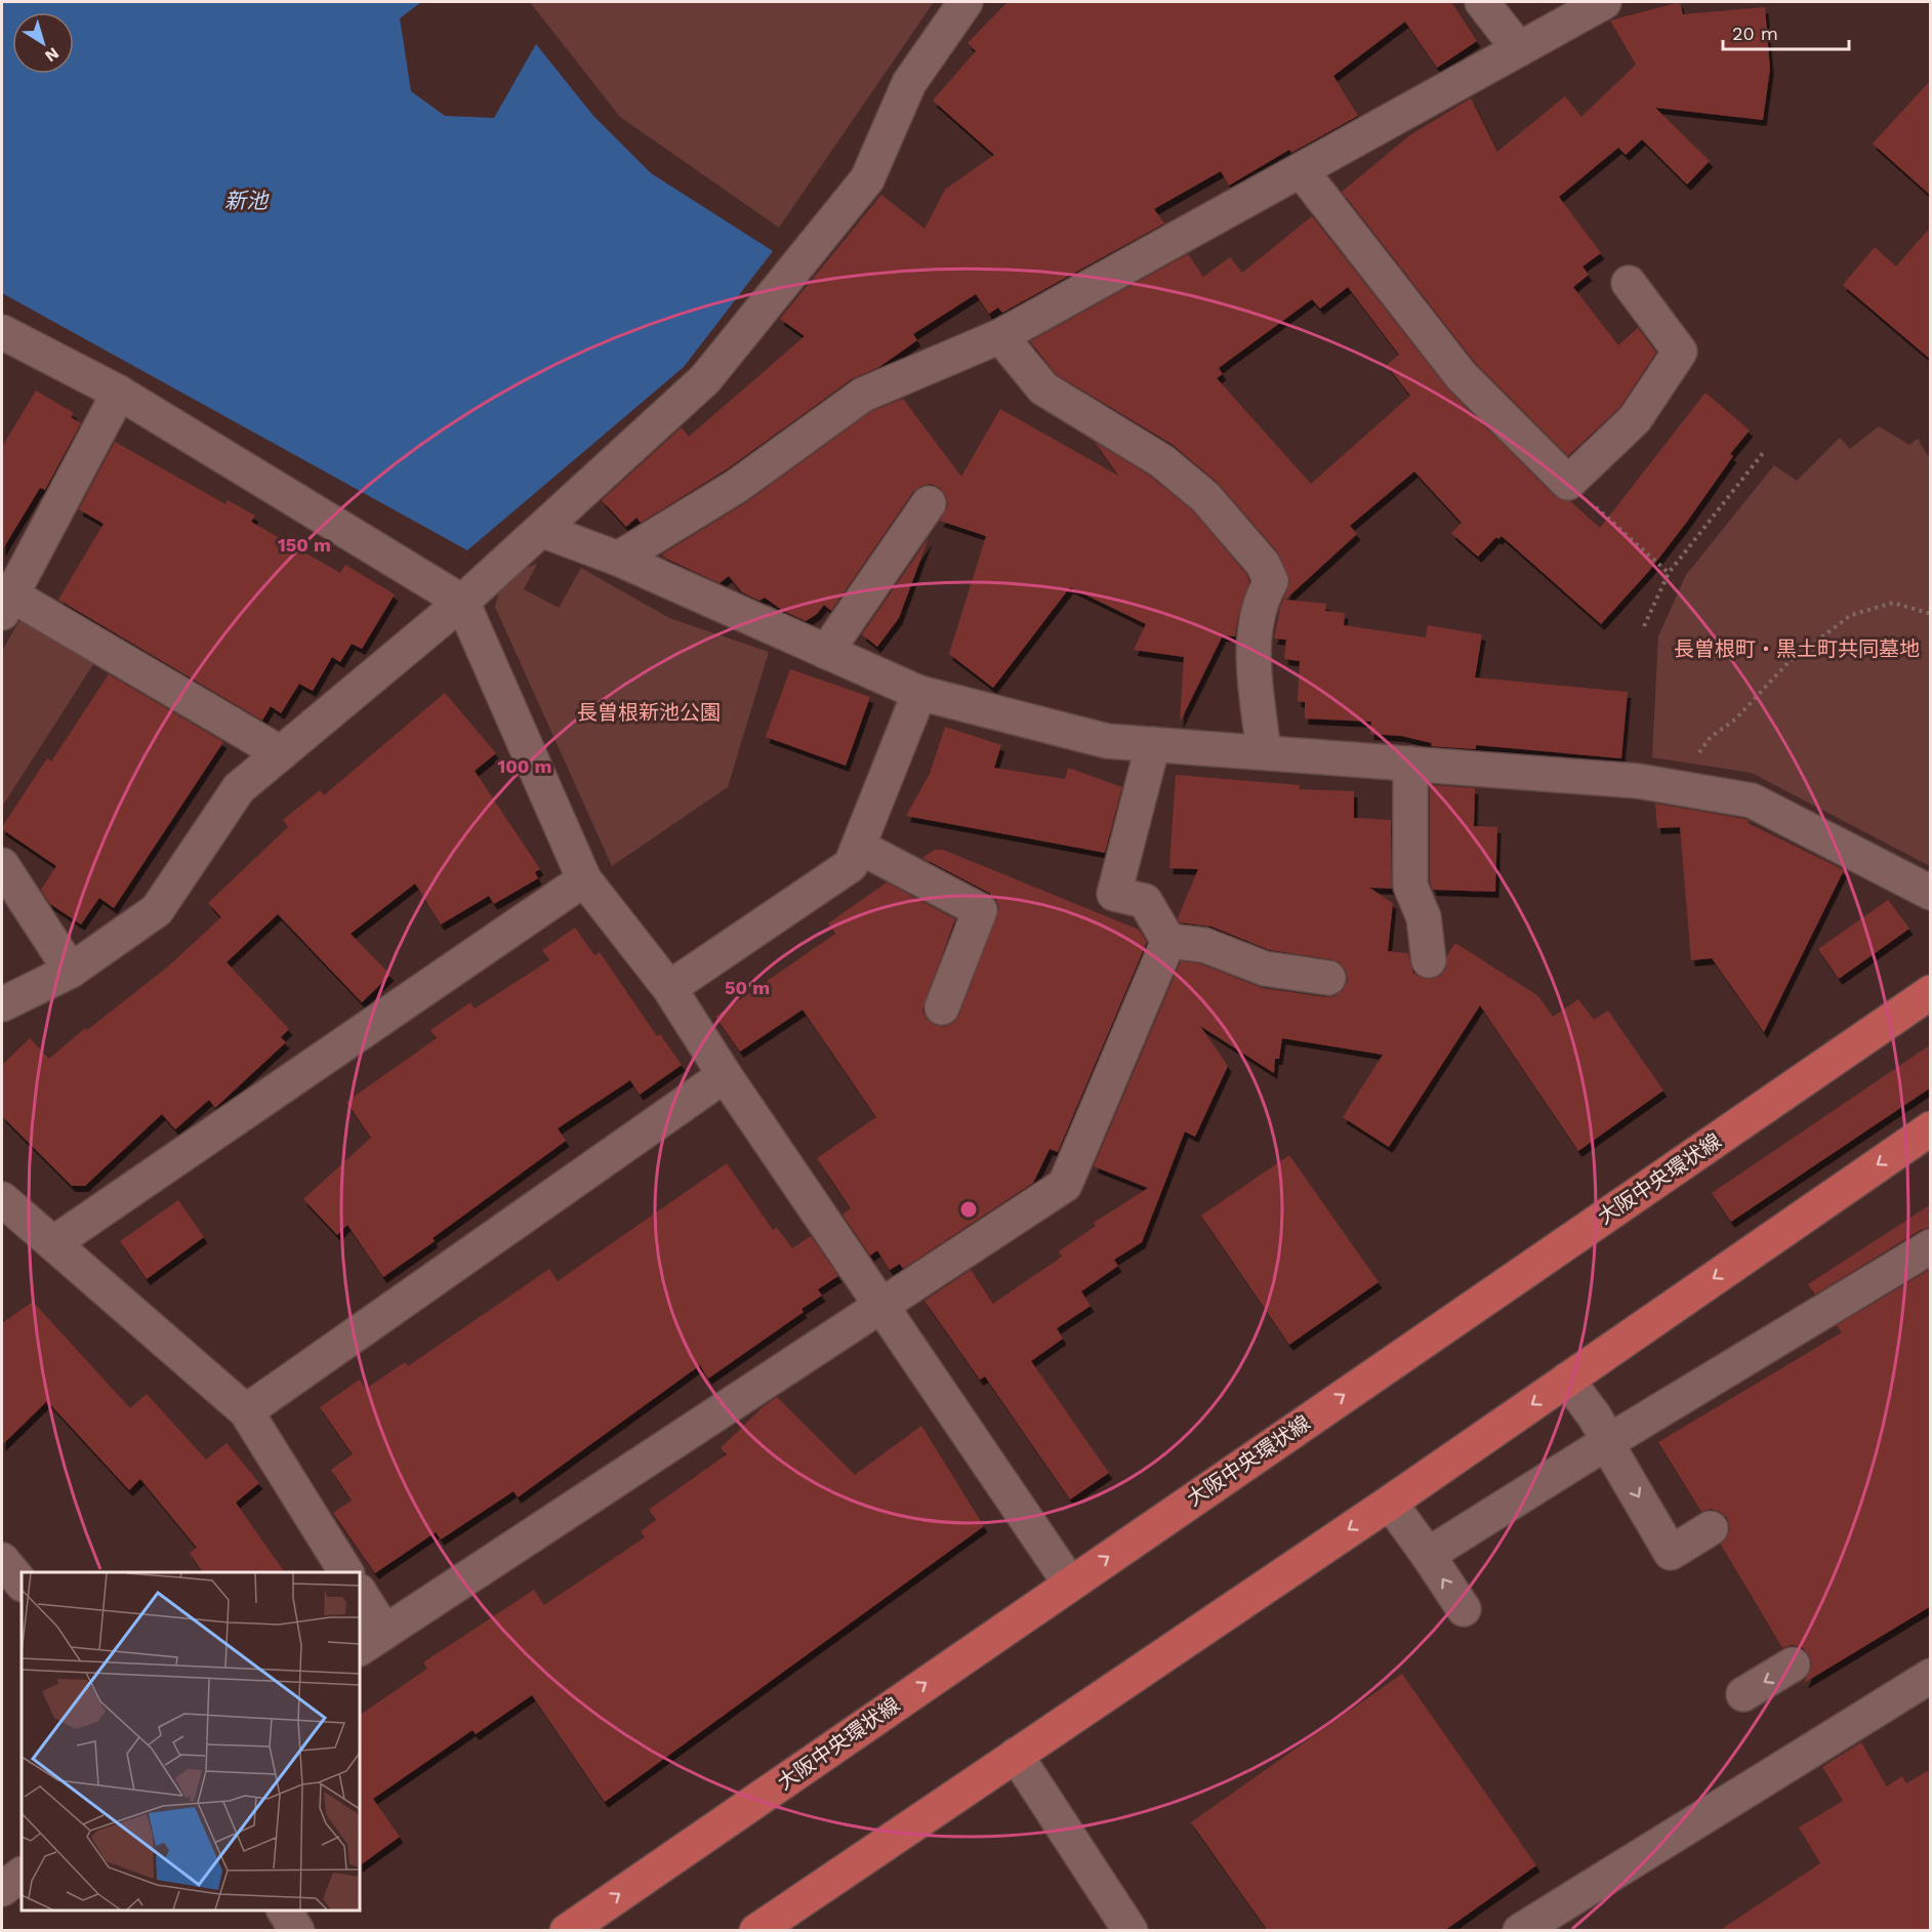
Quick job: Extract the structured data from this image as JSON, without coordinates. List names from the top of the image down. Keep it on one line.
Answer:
{"streets":{"main road":["大阪中央環状線"]},"water":["新池"],"parks":["長曽根町・黒土町共同墓地","長曽根新池公園"],"scale_bar":"20 m","north":"bottom right","rings":["150 m","100 m","50 m"]}
